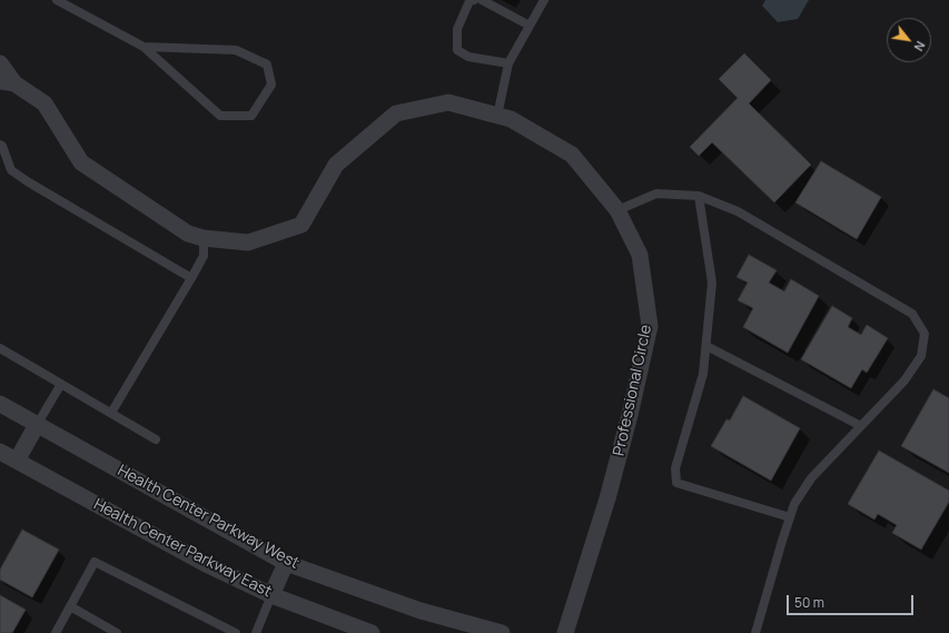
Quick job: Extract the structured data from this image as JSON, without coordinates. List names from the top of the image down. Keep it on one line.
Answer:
{"streets":{"street":["Professional Circle","Health Center Parkway West","Health Center Parkway East"]},"scale_bar":"50 m","north":"bottom right"}
